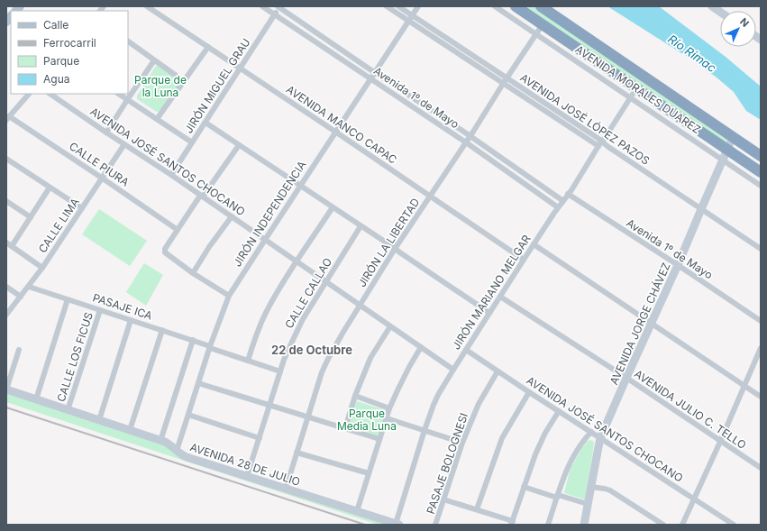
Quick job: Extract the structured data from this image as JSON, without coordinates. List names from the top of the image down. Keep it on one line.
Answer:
{"streets":{"highway":["AVENIDA MORALES DUAREZ"],"street":["JIRÓN MIGUEL GRAU","Avenida 1º de Mayo","AVENIDA JOSÉ LÓPEZ PAZOS","AVENIDA MANCO CAPAC","AVENIDA JOSÉ SANTOS CHOCANO","CALLE PIURA","JIRÓN INDEPENDENCIA","CALLE LIMA","JIRÓN LA LIBERTAD","JIRÓN MARIANO MELGAR","CALLE CALLAO","PASAJE ICA","AVENIDA JORGE CHÁVEZ","CALLE LOS FICUS","AVENIDA JULIO C. TELLO","PASAJE BOLOGNESI","AVENIDA 28 DE JULIO"]},"crossings":[["JIRÓN MIGUEL GRAU","Avenida 1º de Mayo"],["JIRÓN MIGUEL GRAU","AVENIDA MANCO CAPAC"],["JIRÓN MIGUEL GRAU","AVENIDA JOSÉ SANTOS CHOCANO"],["AVENIDA MORALES DUAREZ","JIRÓN LA LIBERTAD"],["AVENIDA MORALES DUAREZ","JIRÓN MARIANO MELGAR"],["AVENIDA MORALES DUAREZ","AVENIDA JORGE CHÁVEZ"],["Avenida 1º de Mayo","JIRÓN INDEPENDENCIA"],["Avenida 1º de Mayo","JIRÓN LA LIBERTAD"],["Avenida 1º de Mayo","JIRÓN MARIANO MELGAR"],["Avenida 1º de Mayo","AVENIDA JORGE CHÁVEZ"],["AVENIDA JOSÉ LÓPEZ PAZOS","JIRÓN INDEPENDENCIA"],["AVENIDA JOSÉ LÓPEZ PAZOS","JIRÓN LA LIBERTAD"],["AVENIDA JOSÉ LÓPEZ PAZOS","JIRÓN MARIANO MELGAR"],["AVENIDA JOSÉ LÓPEZ PAZOS","AVENIDA JORGE CHÁVEZ"],["AVENIDA MANCO CAPAC","JIRÓN INDEPENDENCIA"],["AVENIDA MANCO CAPAC","JIRÓN LA LIBERTAD"],["AVENIDA MANCO CAPAC","JIRÓN MARIANO MELGAR"],["AVENIDA JOSÉ SANTOS CHOCANO","JIRÓN INDEPENDENCIA"],["AVENIDA JOSÉ SANTOS CHOCANO","CALLE LIMA"],["AVENIDA JOSÉ SANTOS CHOCANO","JIRÓN LA LIBERTAD"],["AVENIDA JOSÉ SANTOS CHOCANO","JIRÓN MARIANO MELGAR"],["AVENIDA JOSÉ SANTOS CHOCANO","CALLE CALLAO"],["AVENIDA JOSÉ SANTOS CHOCANO","AVENIDA JORGE CHÁVEZ"],["AVENIDA JOSÉ SANTOS CHOCANO","PASAJE BOLOGNESI"],["CALLE PIURA","CALLE LIMA"],["JIRÓN INDEPENDENCIA","PASAJE ICA"],["JIRÓN INDEPENDENCIA","AVENIDA 28 DE JULIO"],["CALLE LIMA","PASAJE ICA"],["JIRÓN LA LIBERTAD","AVENIDA 28 DE JULIO"],["JIRÓN MARIANO MELGAR","AVENIDA JULIO C. TELLO"],["JIRÓN MARIANO MELGAR","AVENIDA 28 DE JULIO"],["CALLE CALLAO","PASAJE ICA"],["CALLE CALLAO","AVENIDA 28 DE JULIO"],["PASAJE ICA","CALLE LOS FICUS"],["AVENIDA JORGE CHÁVEZ","AVENIDA JULIO C. TELLO"],["CALLE LOS FICUS","AVENIDA 28 DE JULIO"]],"districts":["22 de Octubre"],"water":["Río Rímac"],"parks":["Parque de la Luna","Parque Media Luna"],"legend":["Calle","Ferrocarril","Parque","Agua"],"north":"top right"}
